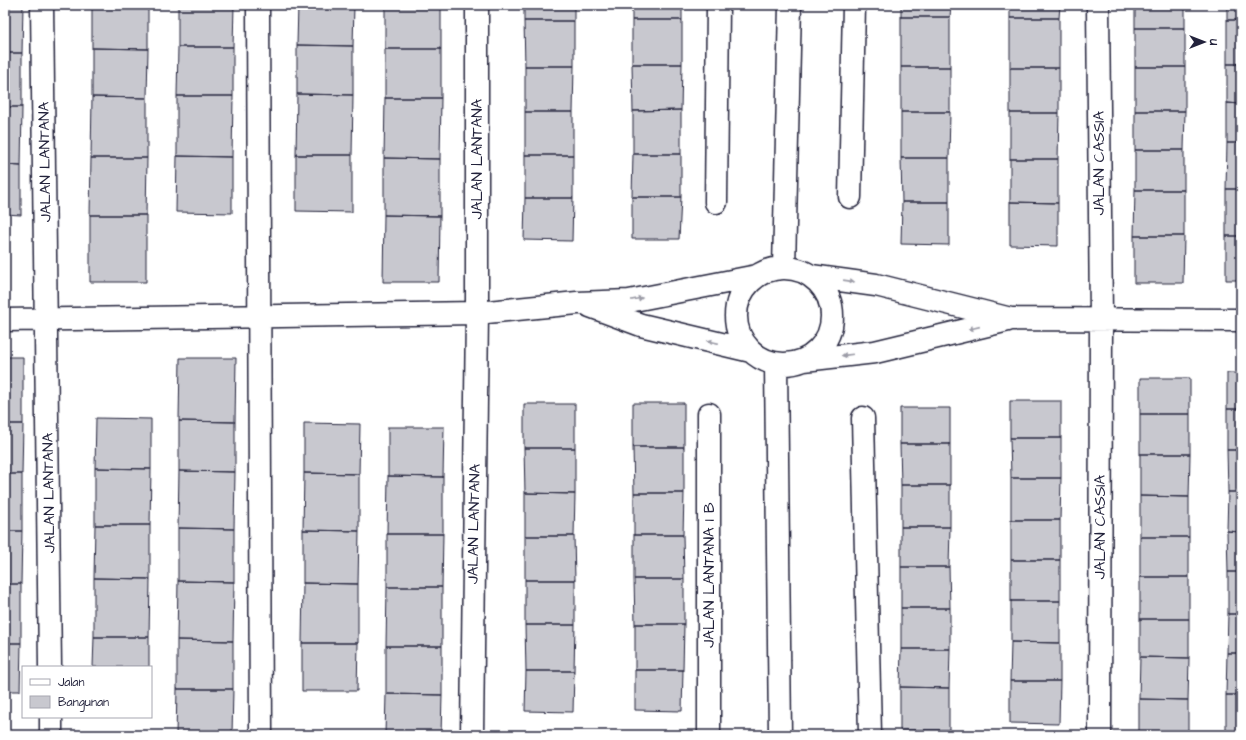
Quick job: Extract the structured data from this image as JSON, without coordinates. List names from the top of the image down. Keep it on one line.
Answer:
{"streets":{"street":["JALAN LANTANA","JALAN CASSIA","JALAN LANTANA I B"]},"legend":["Jalan","Bangunan"],"north":"right"}
